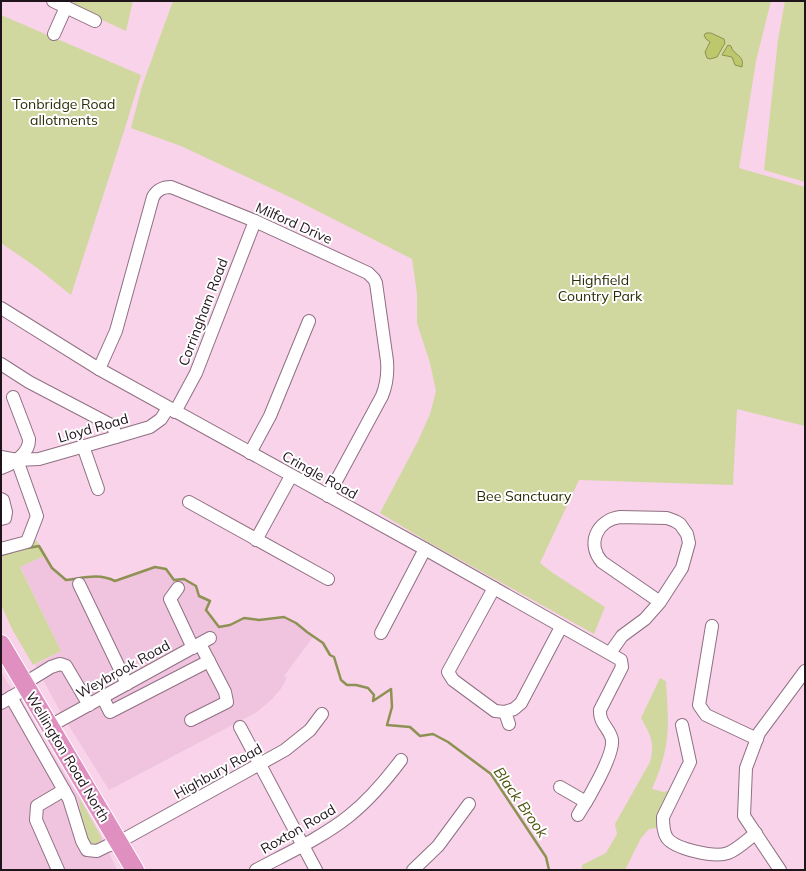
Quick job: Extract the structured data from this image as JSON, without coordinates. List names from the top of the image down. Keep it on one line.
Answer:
{"streets":{"highway":["Wellington Road North"],"street":["Milford Drive","Corringham Road","Lloyd Road","Cringle Road","Weybrook Road","Highbury Road","Roxton Road"]},"crossings":[["Milford Drive","Corringham Road"],["Milford Drive","Cringle Road"],["Corringham Road","Lloyd Road"],["Corringham Road","Cringle Road"],["Lloyd Road","Cringle Road"],["Weybrook Road","Wellington Road North"],["Wellington Road North","Highbury Road"]],"water":["Black Brook"],"parks":["Tonbridge Road allotments","Highfield Country Park","Bee Sanctuary"]}
